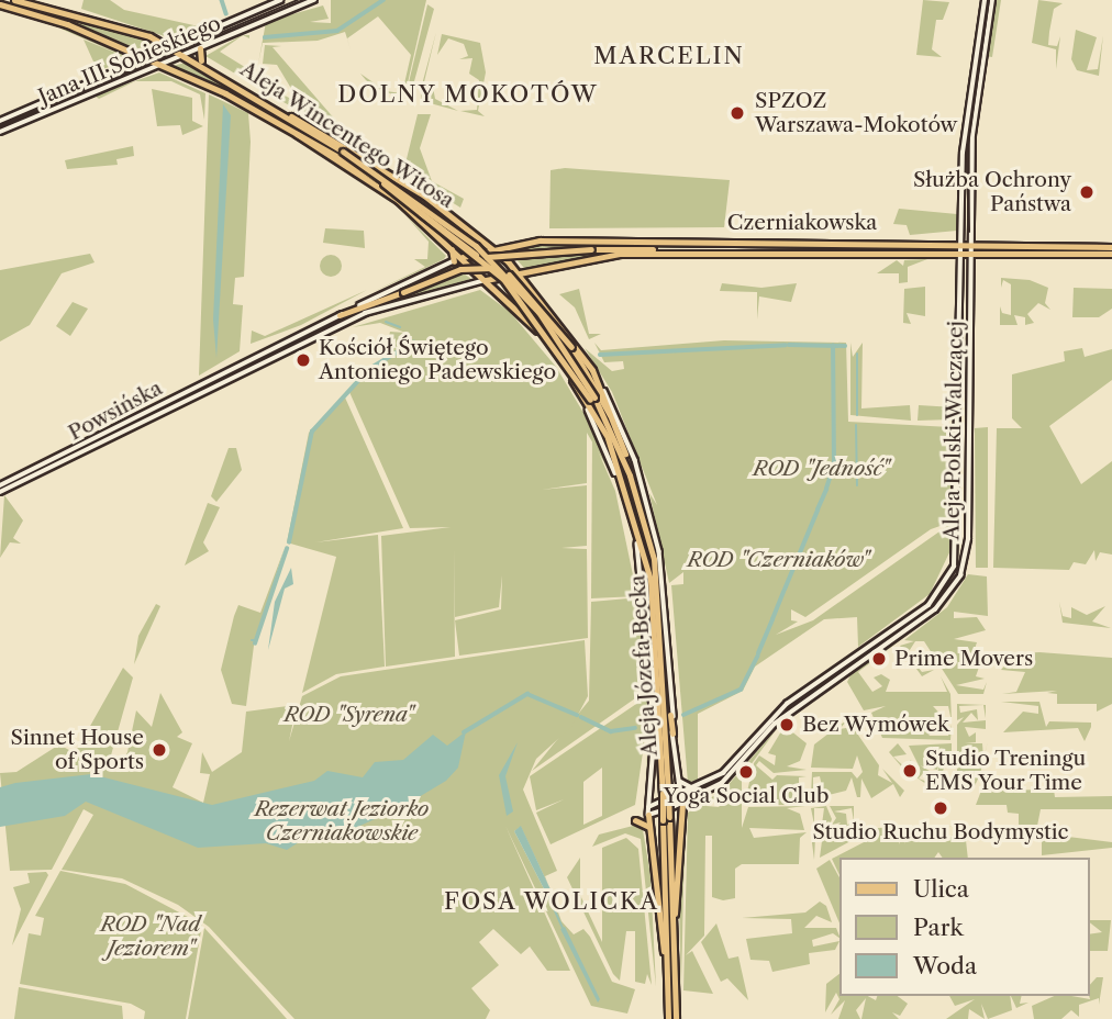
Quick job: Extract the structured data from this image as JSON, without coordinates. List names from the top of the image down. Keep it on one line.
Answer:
{"streets":{"main road":["Jana III Sobieskiego","Aleja Wincentego Witosa","Czerniakowska","Powsińska","Aleja Polski Walczącej","Aleja Józefa Becka"]},"crossings":[["Jana III Sobieskiego","Aleja Wincentego Witosa"],["Aleja Wincentego Witosa","Aleja Józefa Becka"],["Czerniakowska","Powsińska"],["Czerniakowska","Aleja Polski Walczącej"],["Czerniakowska","Aleja Józefa Becka"],["Powsińska","Aleja Józefa Becka"],["Aleja Polski Walczącej","Aleja Józefa Becka"]],"districts":["MARCELIN","DOLNY MOKOTÓW","FOSA WOLICKA"],"parks":["ROD \"Jedność\"","ROD \"Czerniaków\"","ROD \"Syrena\"","Rezerwat Jeziorko Czerniakowskie","ROD \"Nad Jeziorem\""],"places":["SPZOZ Warszawa-Mokotów","Służba Ochrony Państwa","Kościół Świętego Antoniego Padewskiego","Prime Movers","Bez Wymówek","Sinnet House of Sports","Studio Treningu EMS Your Time","Yoga Social Club","Studio Ruchu Bodymystic"],"legend":["Ulica","Park","Woda"]}
